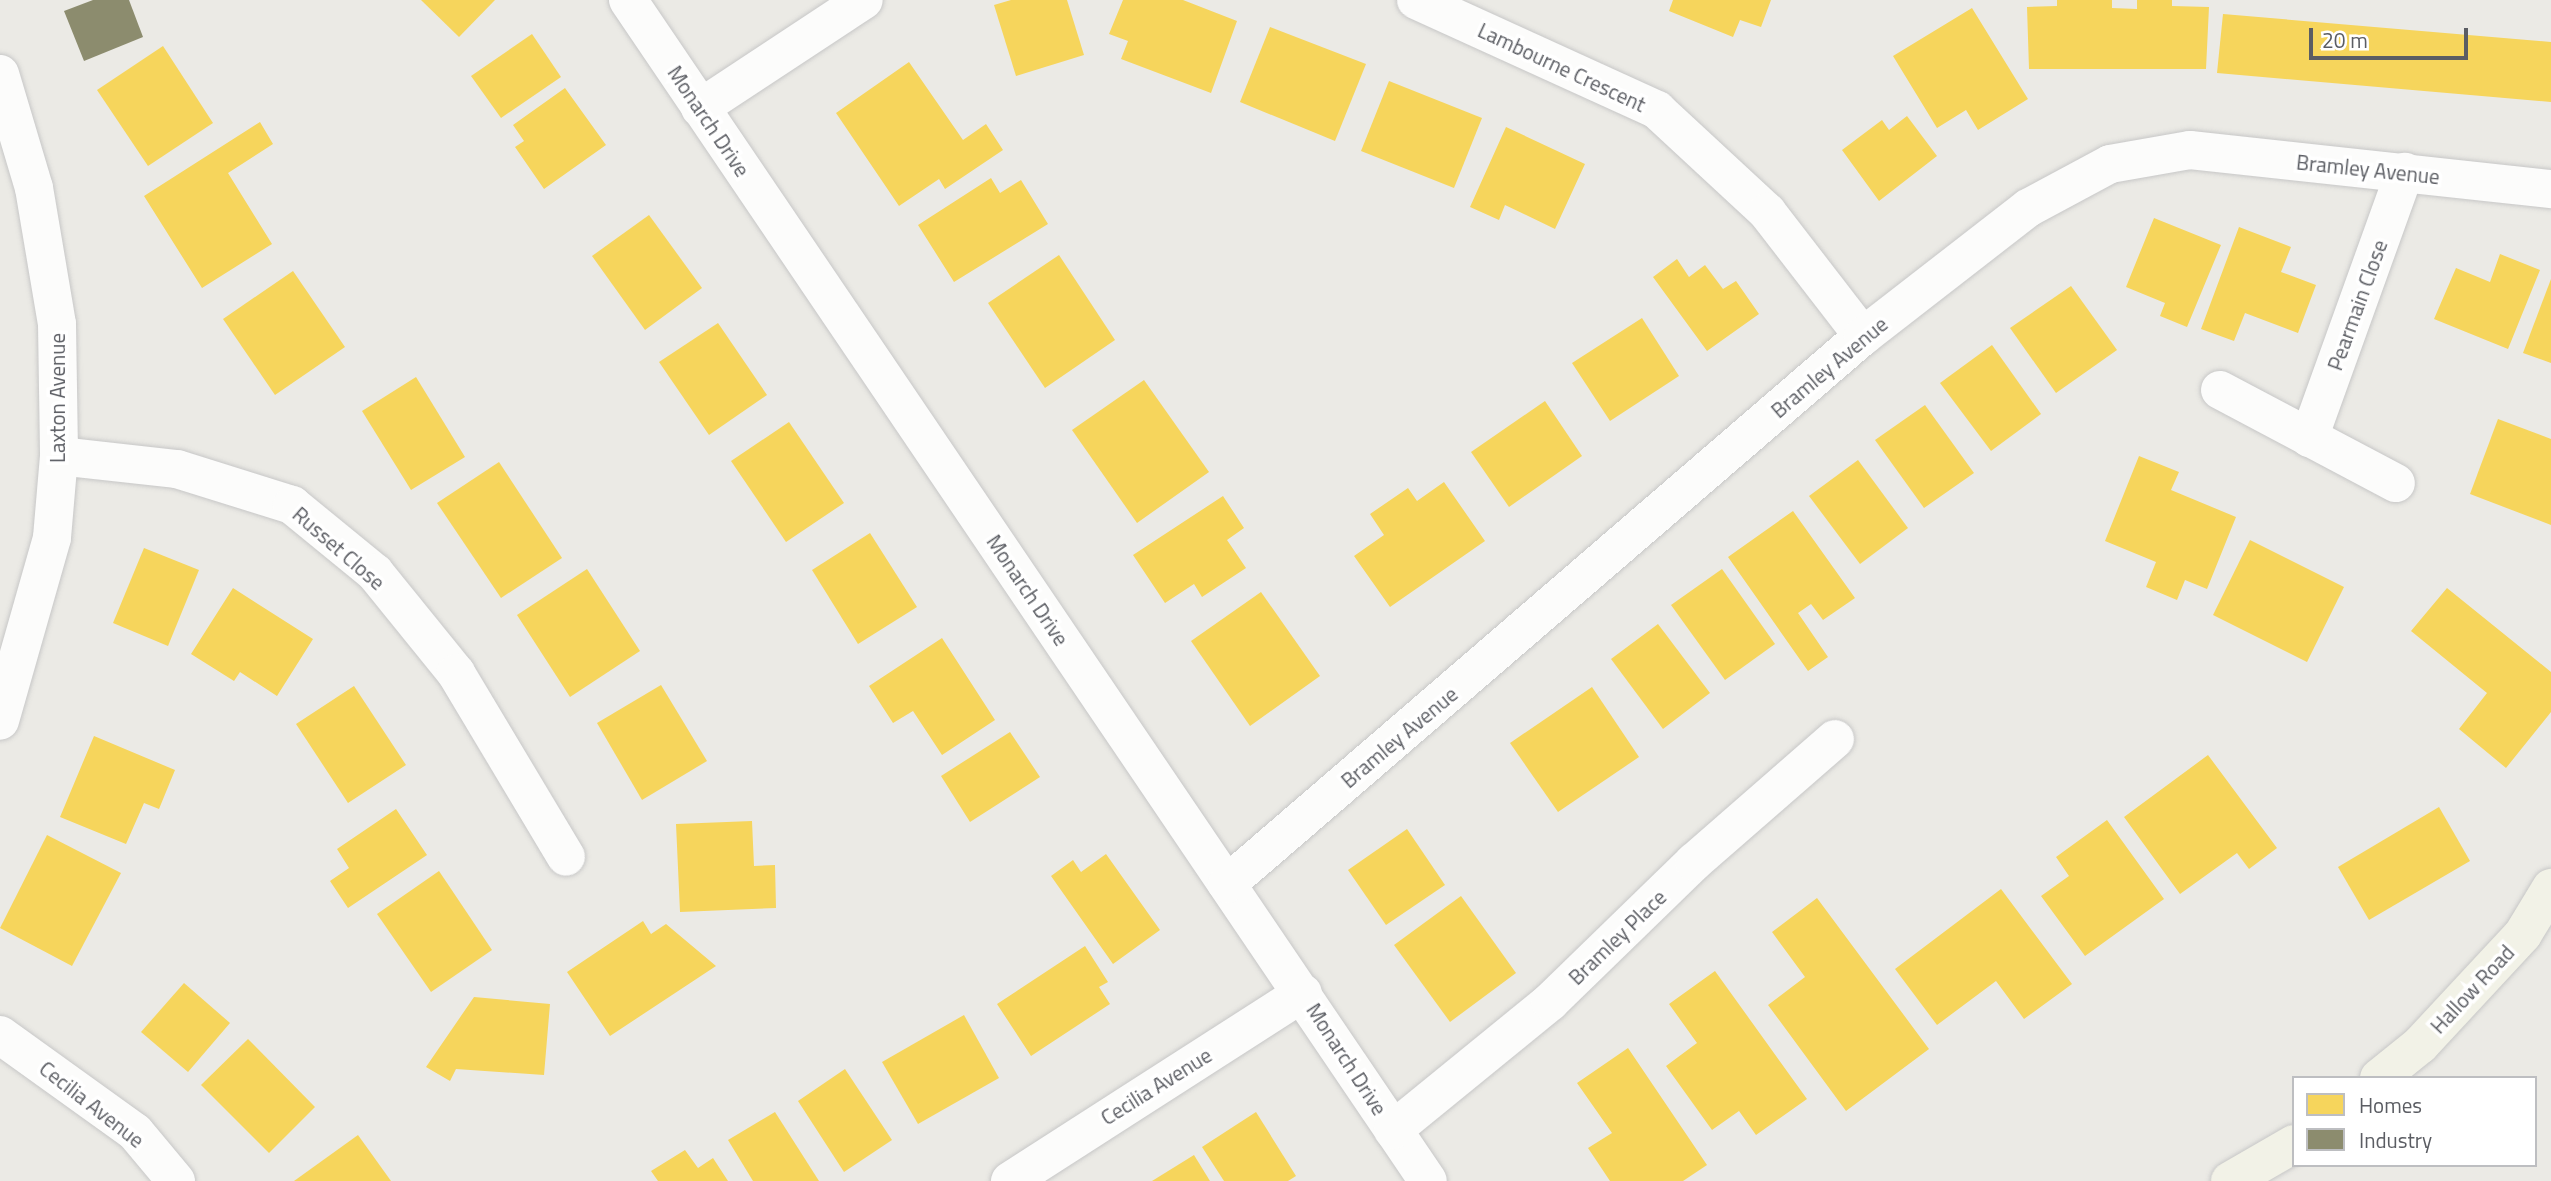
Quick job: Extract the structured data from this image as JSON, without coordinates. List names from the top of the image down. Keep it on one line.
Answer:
{"streets":{"main road":["Hallow Road"],"street":["Lambourne Crescent","Monarch Drive","Bramley Avenue","Pearmain Close","Laxton Avenue","Russet Close","Bramley Place","Cecilia Avenue"]},"crossings":[["Lambourne Crescent","Bramley Avenue"],["Monarch Drive","Bramley Avenue"],["Monarch Drive","Bramley Place"],["Monarch Drive","Cecilia Avenue"],["Bramley Avenue","Pearmain Close"],["Laxton Avenue","Russet Close"]],"legend":["Homes","Industry"],"scale_bar":"20 m"}
